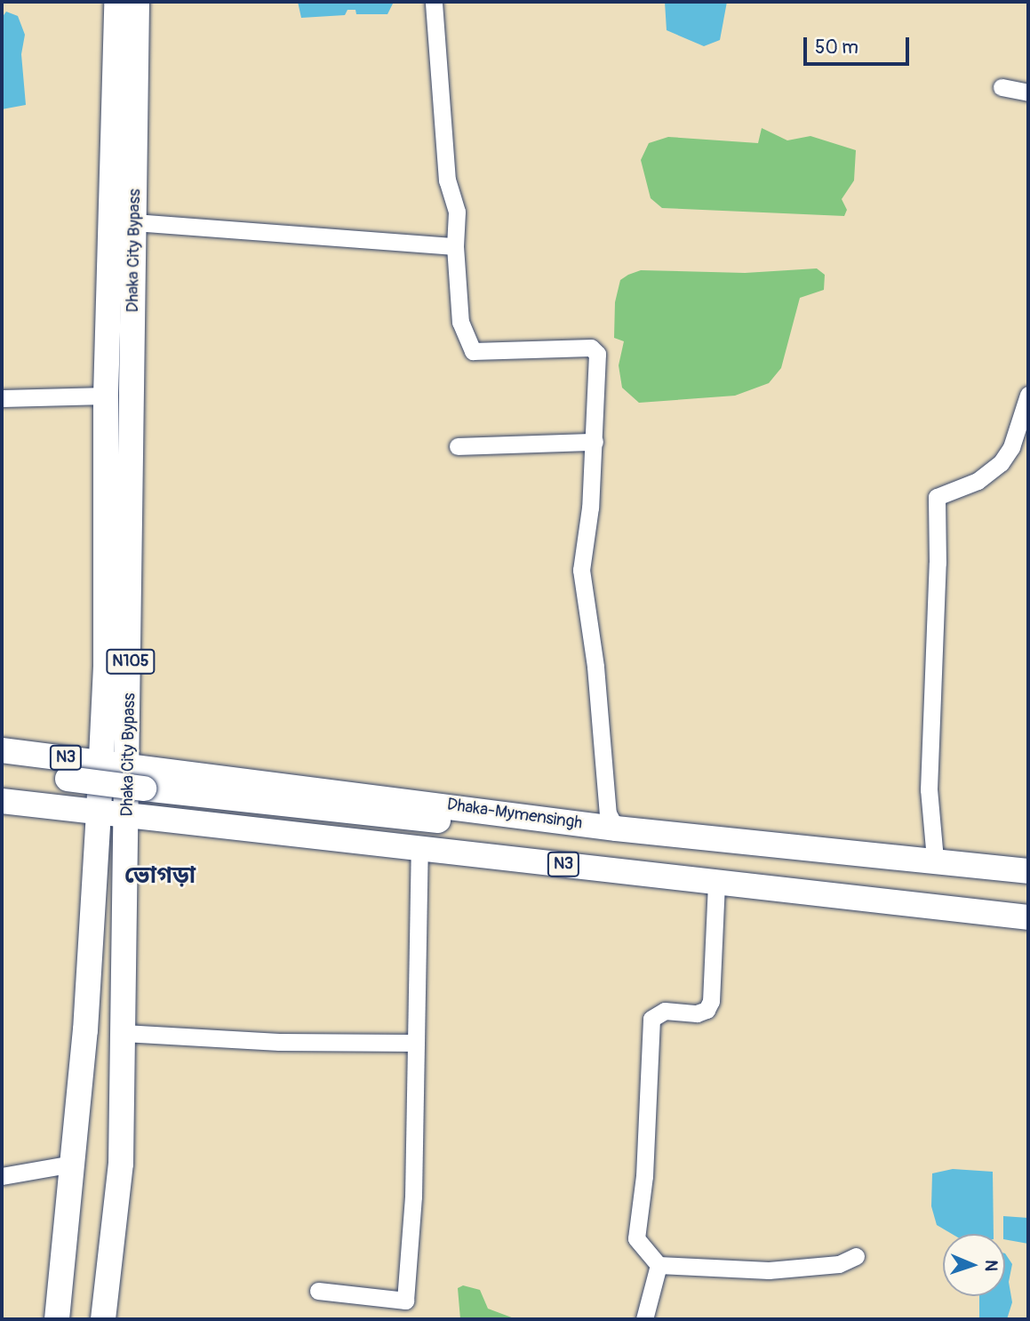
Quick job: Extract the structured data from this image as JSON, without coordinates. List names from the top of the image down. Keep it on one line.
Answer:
{"streets":{"highway":["Dhaka City Bypass","N105","N3","Dhaka-Mymensingh"]},"crossings":[["Dhaka City Bypass","N3"],["Dhaka City Bypass","Dhaka-Mymensingh"]],"districts":["ভোগড়া"],"scale_bar":"50 m","north":"right"}
